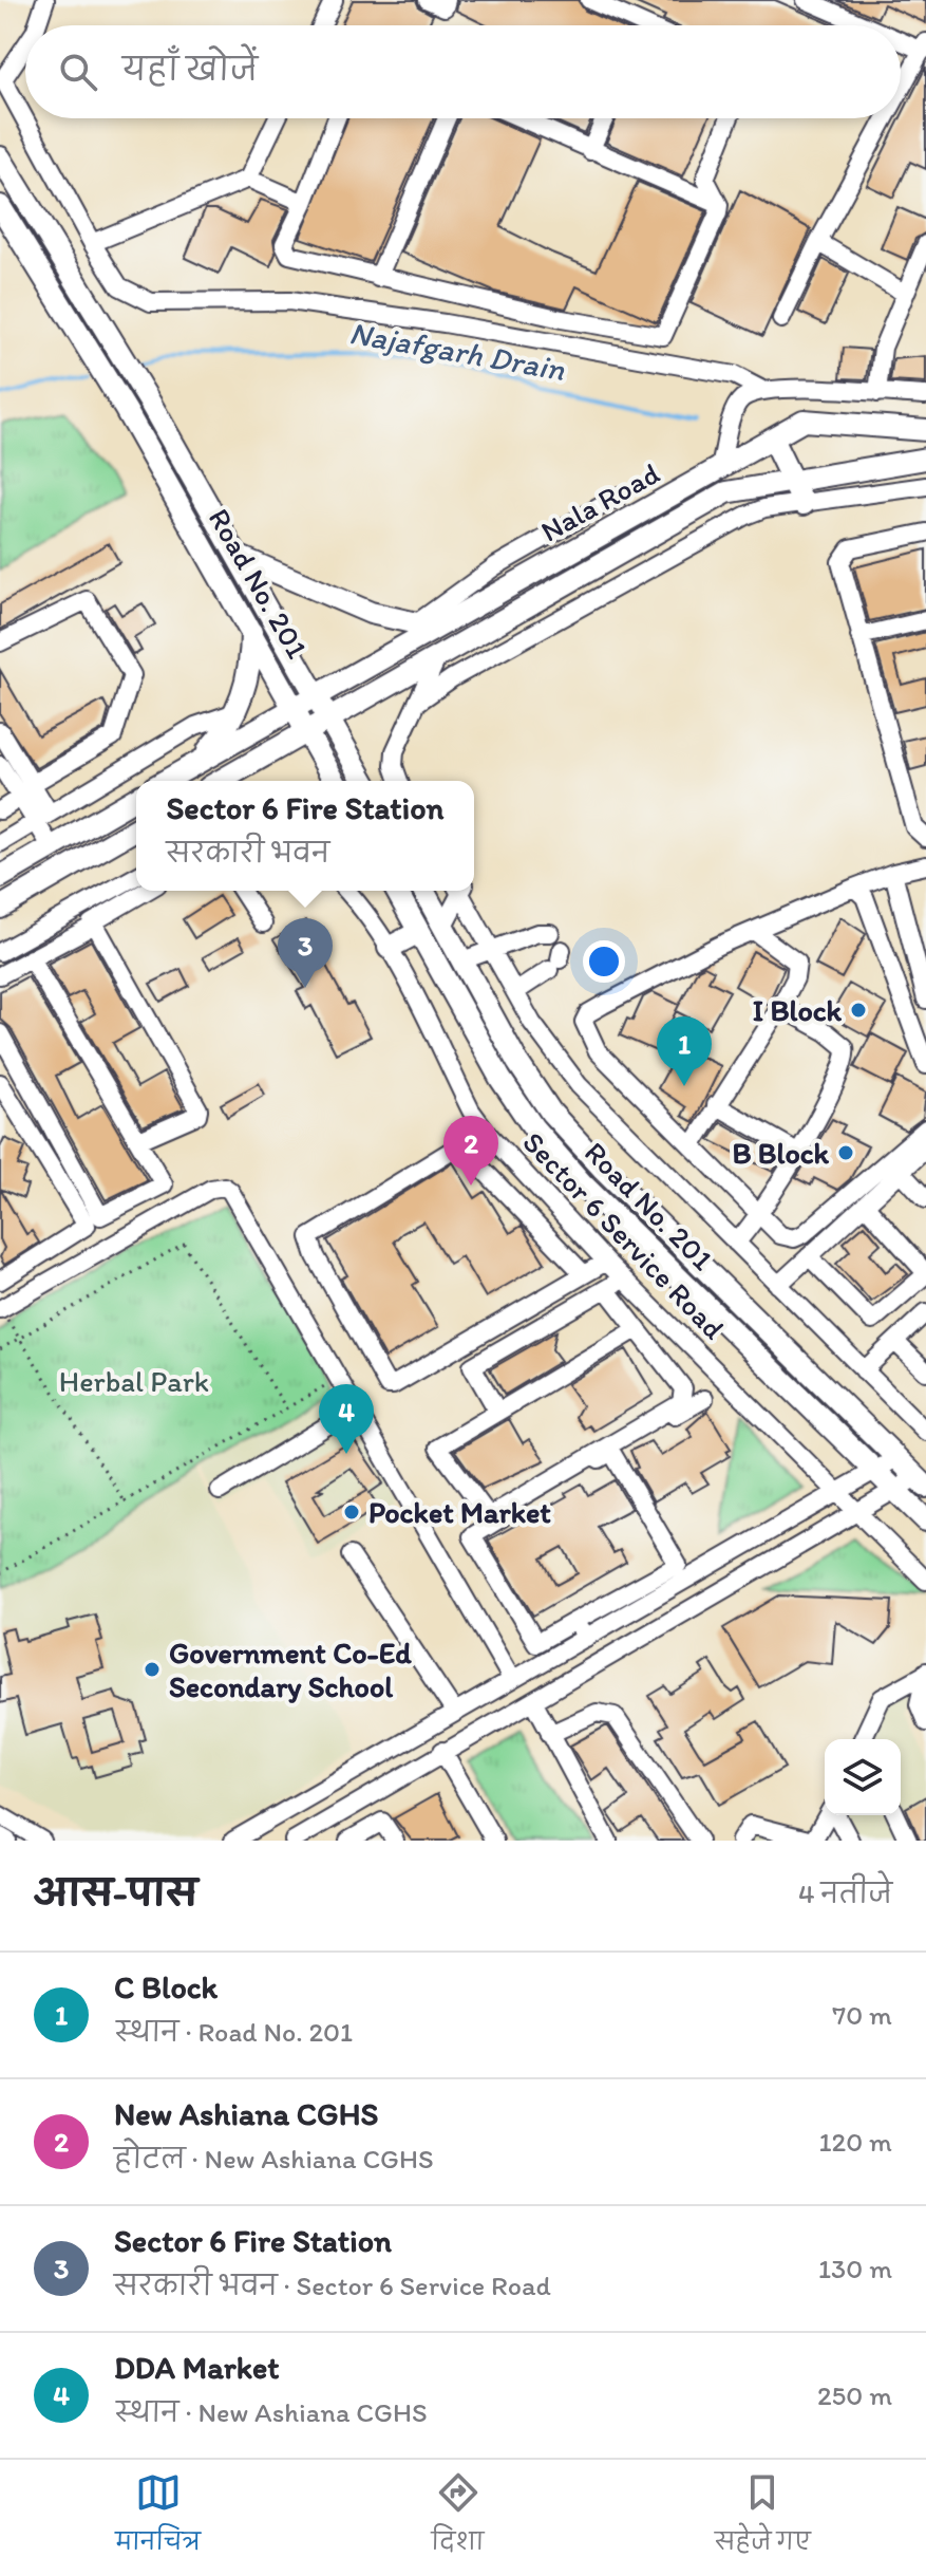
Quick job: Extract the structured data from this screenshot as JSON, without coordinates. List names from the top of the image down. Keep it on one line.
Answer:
{"streets":{"main road":["Nala Road","Road No. 201"],"street":["Sector 6 Service Road"]},"crossings":[["Nala Road","Road No. 201"]],"water":["Najafgarh Drain"],"parks":["Herbal Park"],"places":["I Block","B Block","Pocket Market","Government Co-Ed Secondary School"],"page":{"search":"यहाँ खोजें","popup":["Sector 6 Fire Station","सरकारी भवन"],"pins":["3","1","2","4"],"heading":["आस-पास","4 नतीजे"],"list":[{"mark":"1","name":"C Block","note":"स्थान · Road No. 201","value":"70 m"},{"mark":"2","name":"New Ashiana CGHS","note":"होटल · New Ashiana CGHS","value":"120 m"},{"mark":"3","name":"Sector 6 Fire Station","note":"सरकारी भवन · Sector 6 Service Road","value":"130 m"},{"mark":"4","name":"DDA Market","note":"स्थान · New Ashiana CGHS","value":"250 m"}],"nav":["मानचित्र","दिशा","सहेजे गए"]}}
